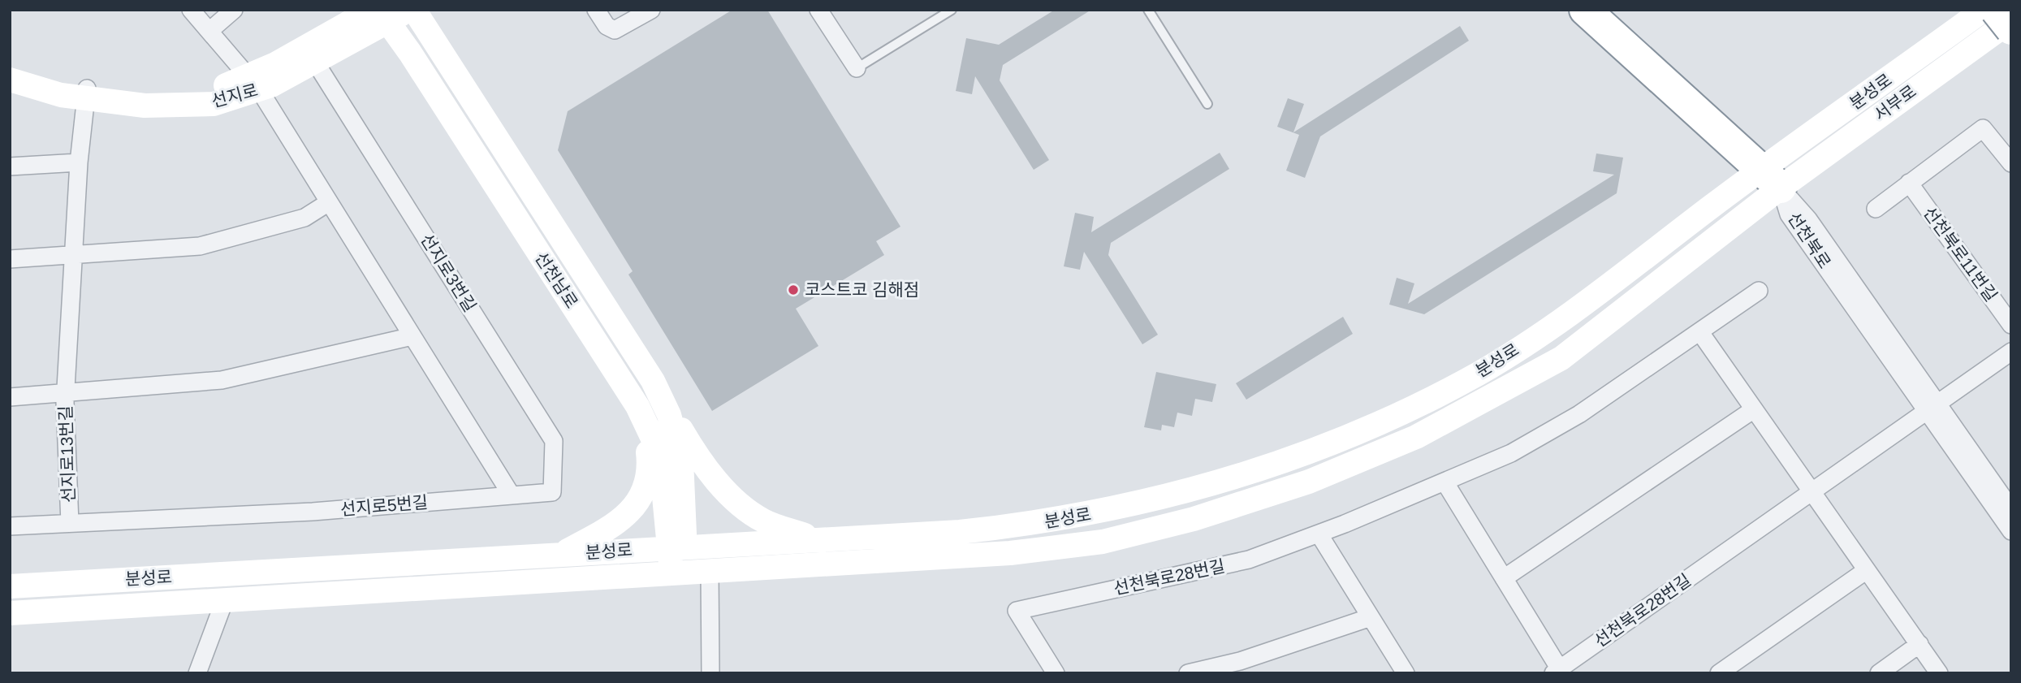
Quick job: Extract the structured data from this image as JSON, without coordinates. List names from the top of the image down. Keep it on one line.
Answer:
{"streets":{"main road":["분성로","선지로","서부로","선천남로"],"street":["선천북로","선천북로11번길","선지로3번길","선지로13번길","선지로5번길","선천북로28번길"]},"crossings":[["분성로","서부로"],["분성로","선천북로"],["분성로","선천남로"],["선지로","선지로3번길"],["선지로","선천남로"],["선지로","선지로13번길"],["서부로","선천북로"],["선천북로","선천북로28번길"],["선지로3번길","선지로5번길"],["선지로13번길","선지로5번길"]],"places":["코스트코 김해점"]}
